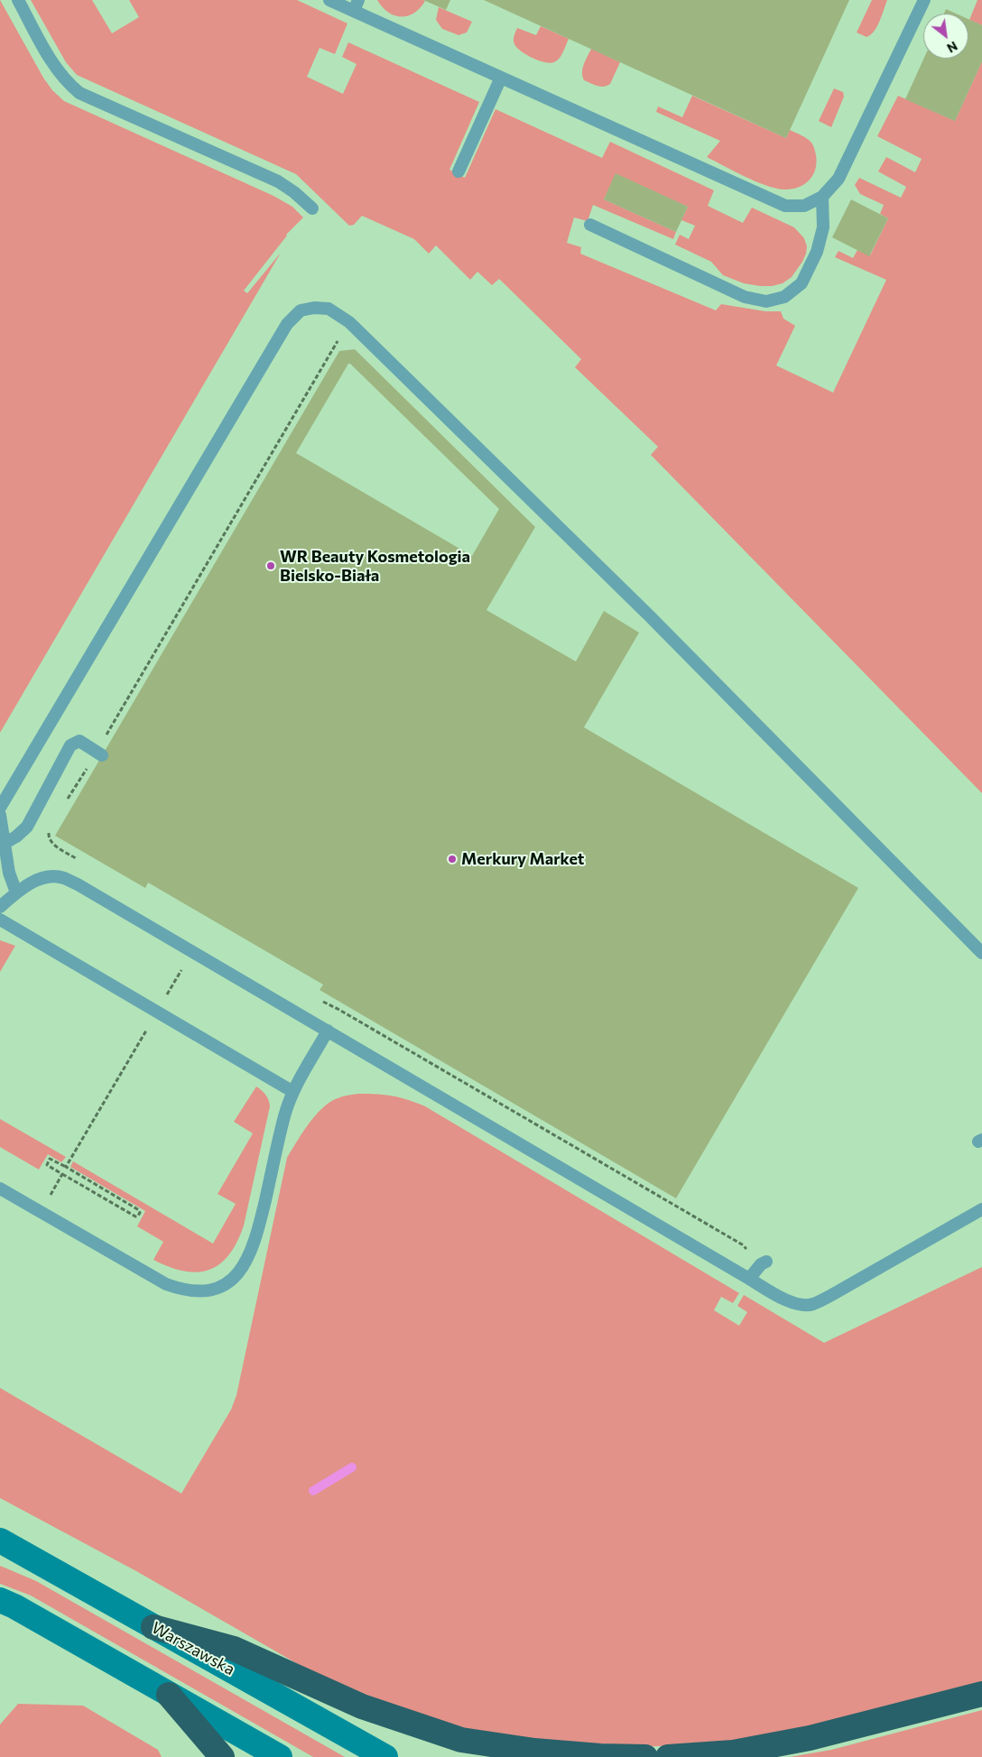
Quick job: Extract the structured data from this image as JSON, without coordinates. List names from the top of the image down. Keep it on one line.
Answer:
{"streets":{"main road":["Warszawska"]},"places":["WR Beauty Kosmetologia Bielsko-Biała","Merkury Market"],"north":"bottom right"}
